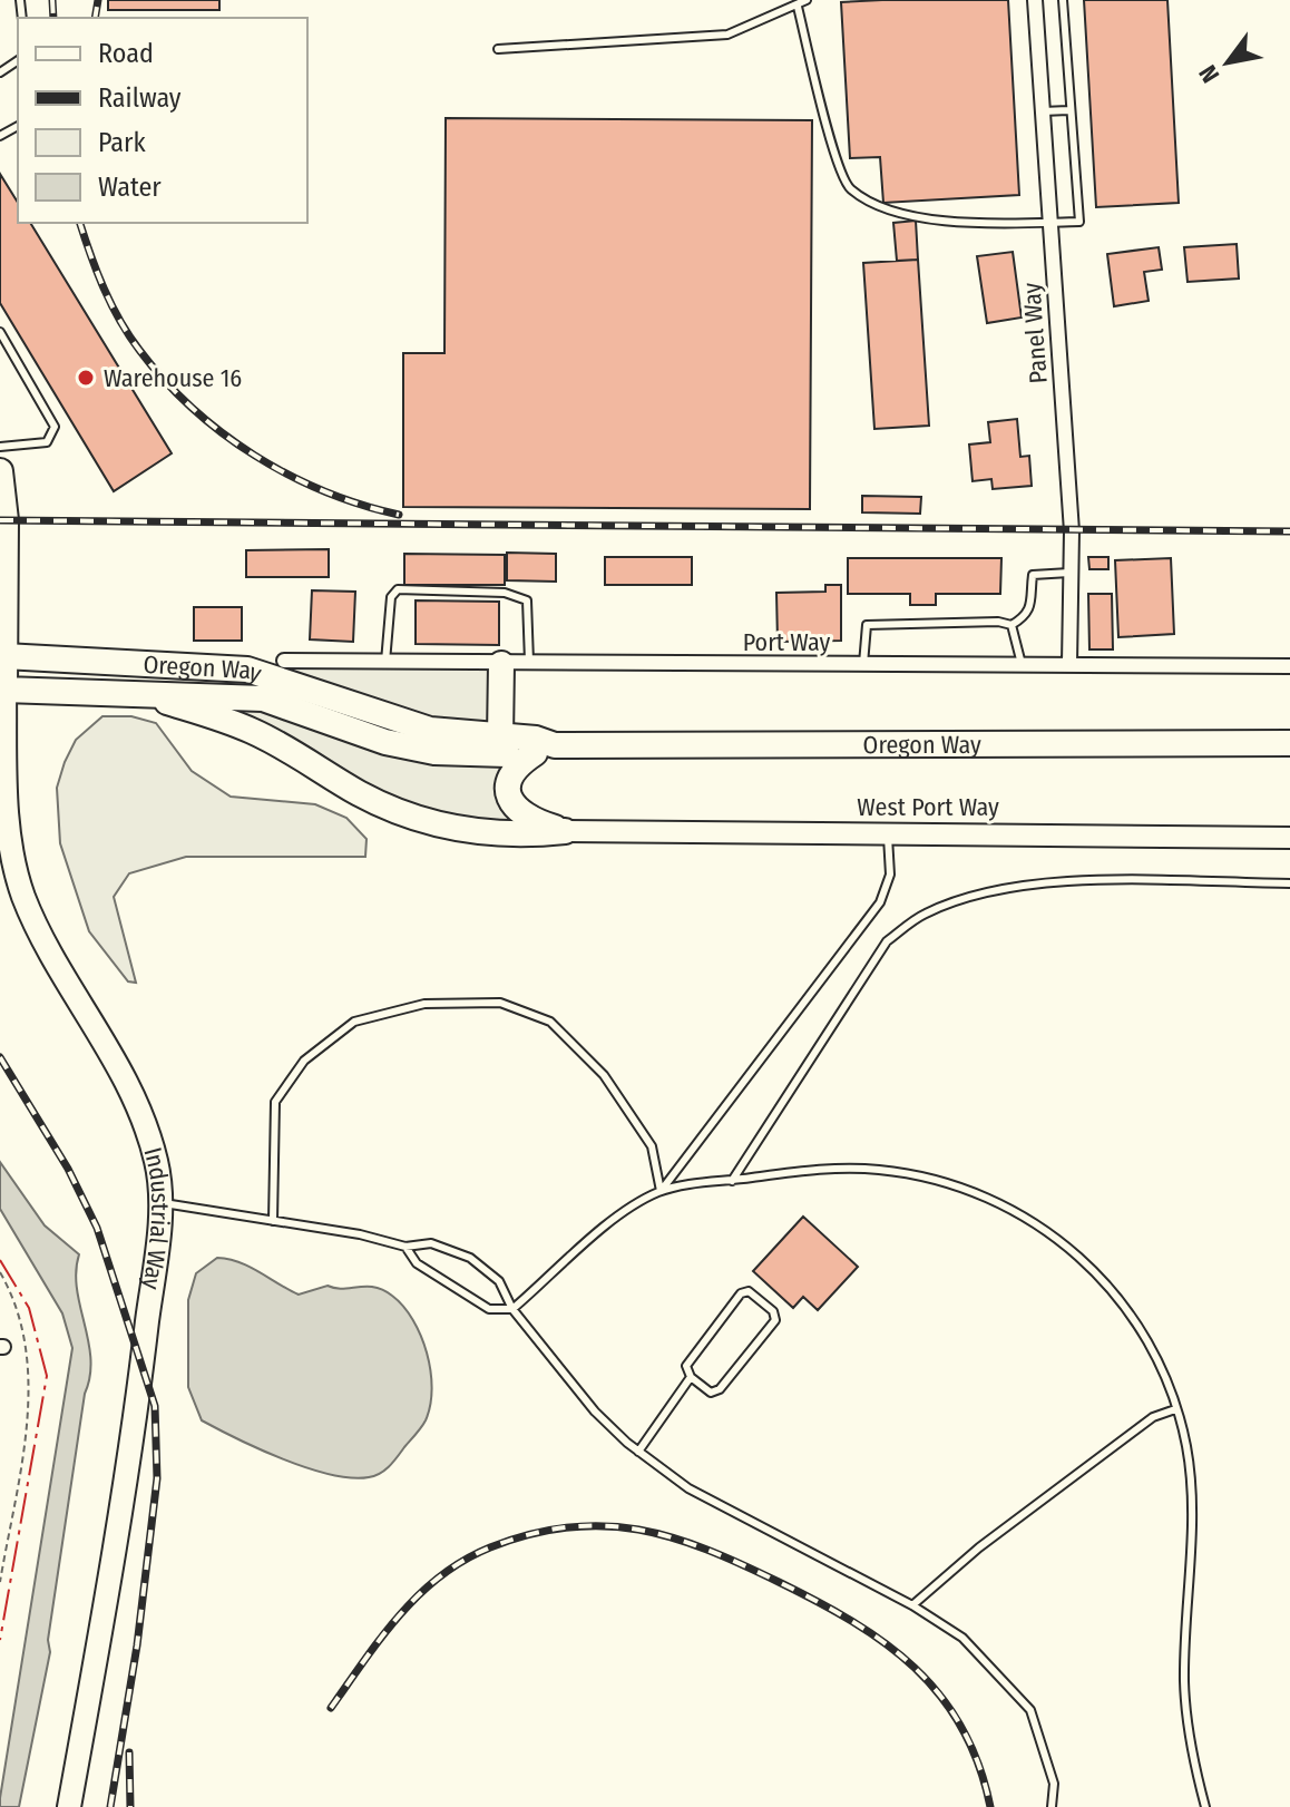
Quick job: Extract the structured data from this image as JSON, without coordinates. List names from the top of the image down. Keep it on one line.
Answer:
{"streets":{"highway":["Oregon Way","Industrial Way"],"street":["Panel Way","Port Way","West Port Way"]},"crossings":[["Panel Way","Port Way"],["Oregon Way","Industrial Way"]],"places":["Warehouse 16"],"legend":["Road","Railway","Park","Water"],"north":"bottom left"}
